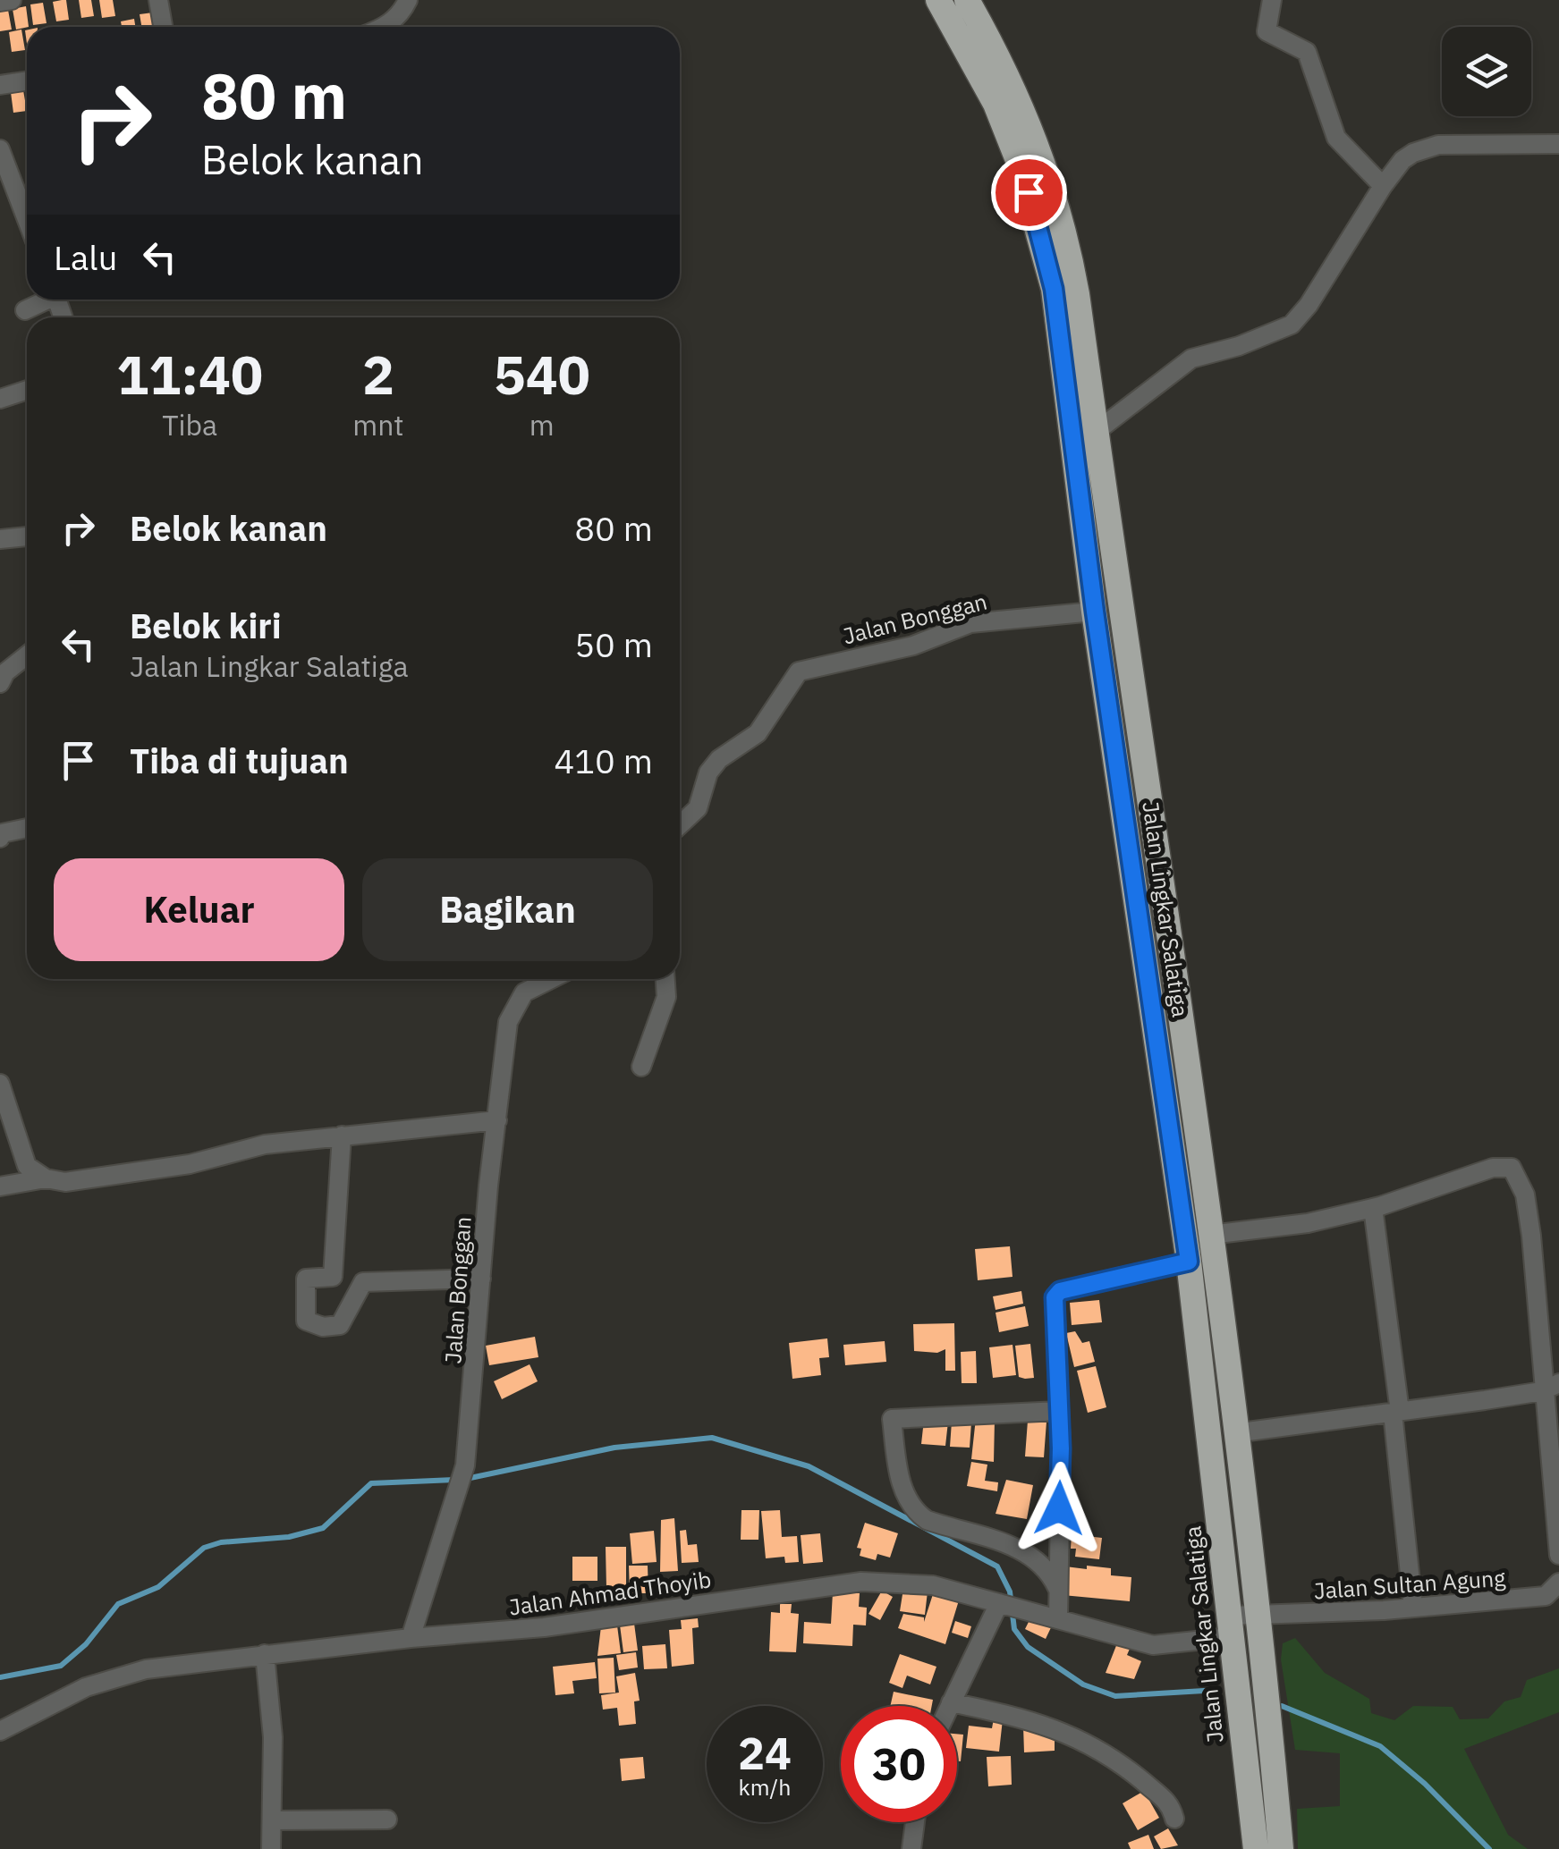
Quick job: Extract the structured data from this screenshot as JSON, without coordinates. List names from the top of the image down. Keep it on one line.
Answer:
{"streets":{"highway":["Jalan Lingkar Salatiga"],"street":["Jalan Bonggan","Jalan Sultan Agung","Jalan Ahmad Thoyib"]},"crossings":[["Jalan Bonggan","Jalan Lingkar Salatiga"],["Jalan Bonggan","Jalan Ahmad Thoyib"],["Jalan Lingkar Salatiga","Jalan Sultan Agung"],["Jalan Lingkar Salatiga","Jalan Ahmad Thoyib"],["Jalan Sultan Agung","Jalan Ahmad Thoyib"]],"page":{"turn":["80 m","Belok kanan"],"then":"Lalu","eta":["11:40","Tiba","2","mnt","540","m"],"list":[{"name":"Belok kanan","value":"80 m"},{"name":"Belok kiri","note":"Jalan Lingkar Salatiga","value":"50 m"},{"name":"Tiba di tujuan","value":"410 m"}],"buttons":["Keluar","Bagikan"],"speed":"24 km/h","limit":"30"}}
